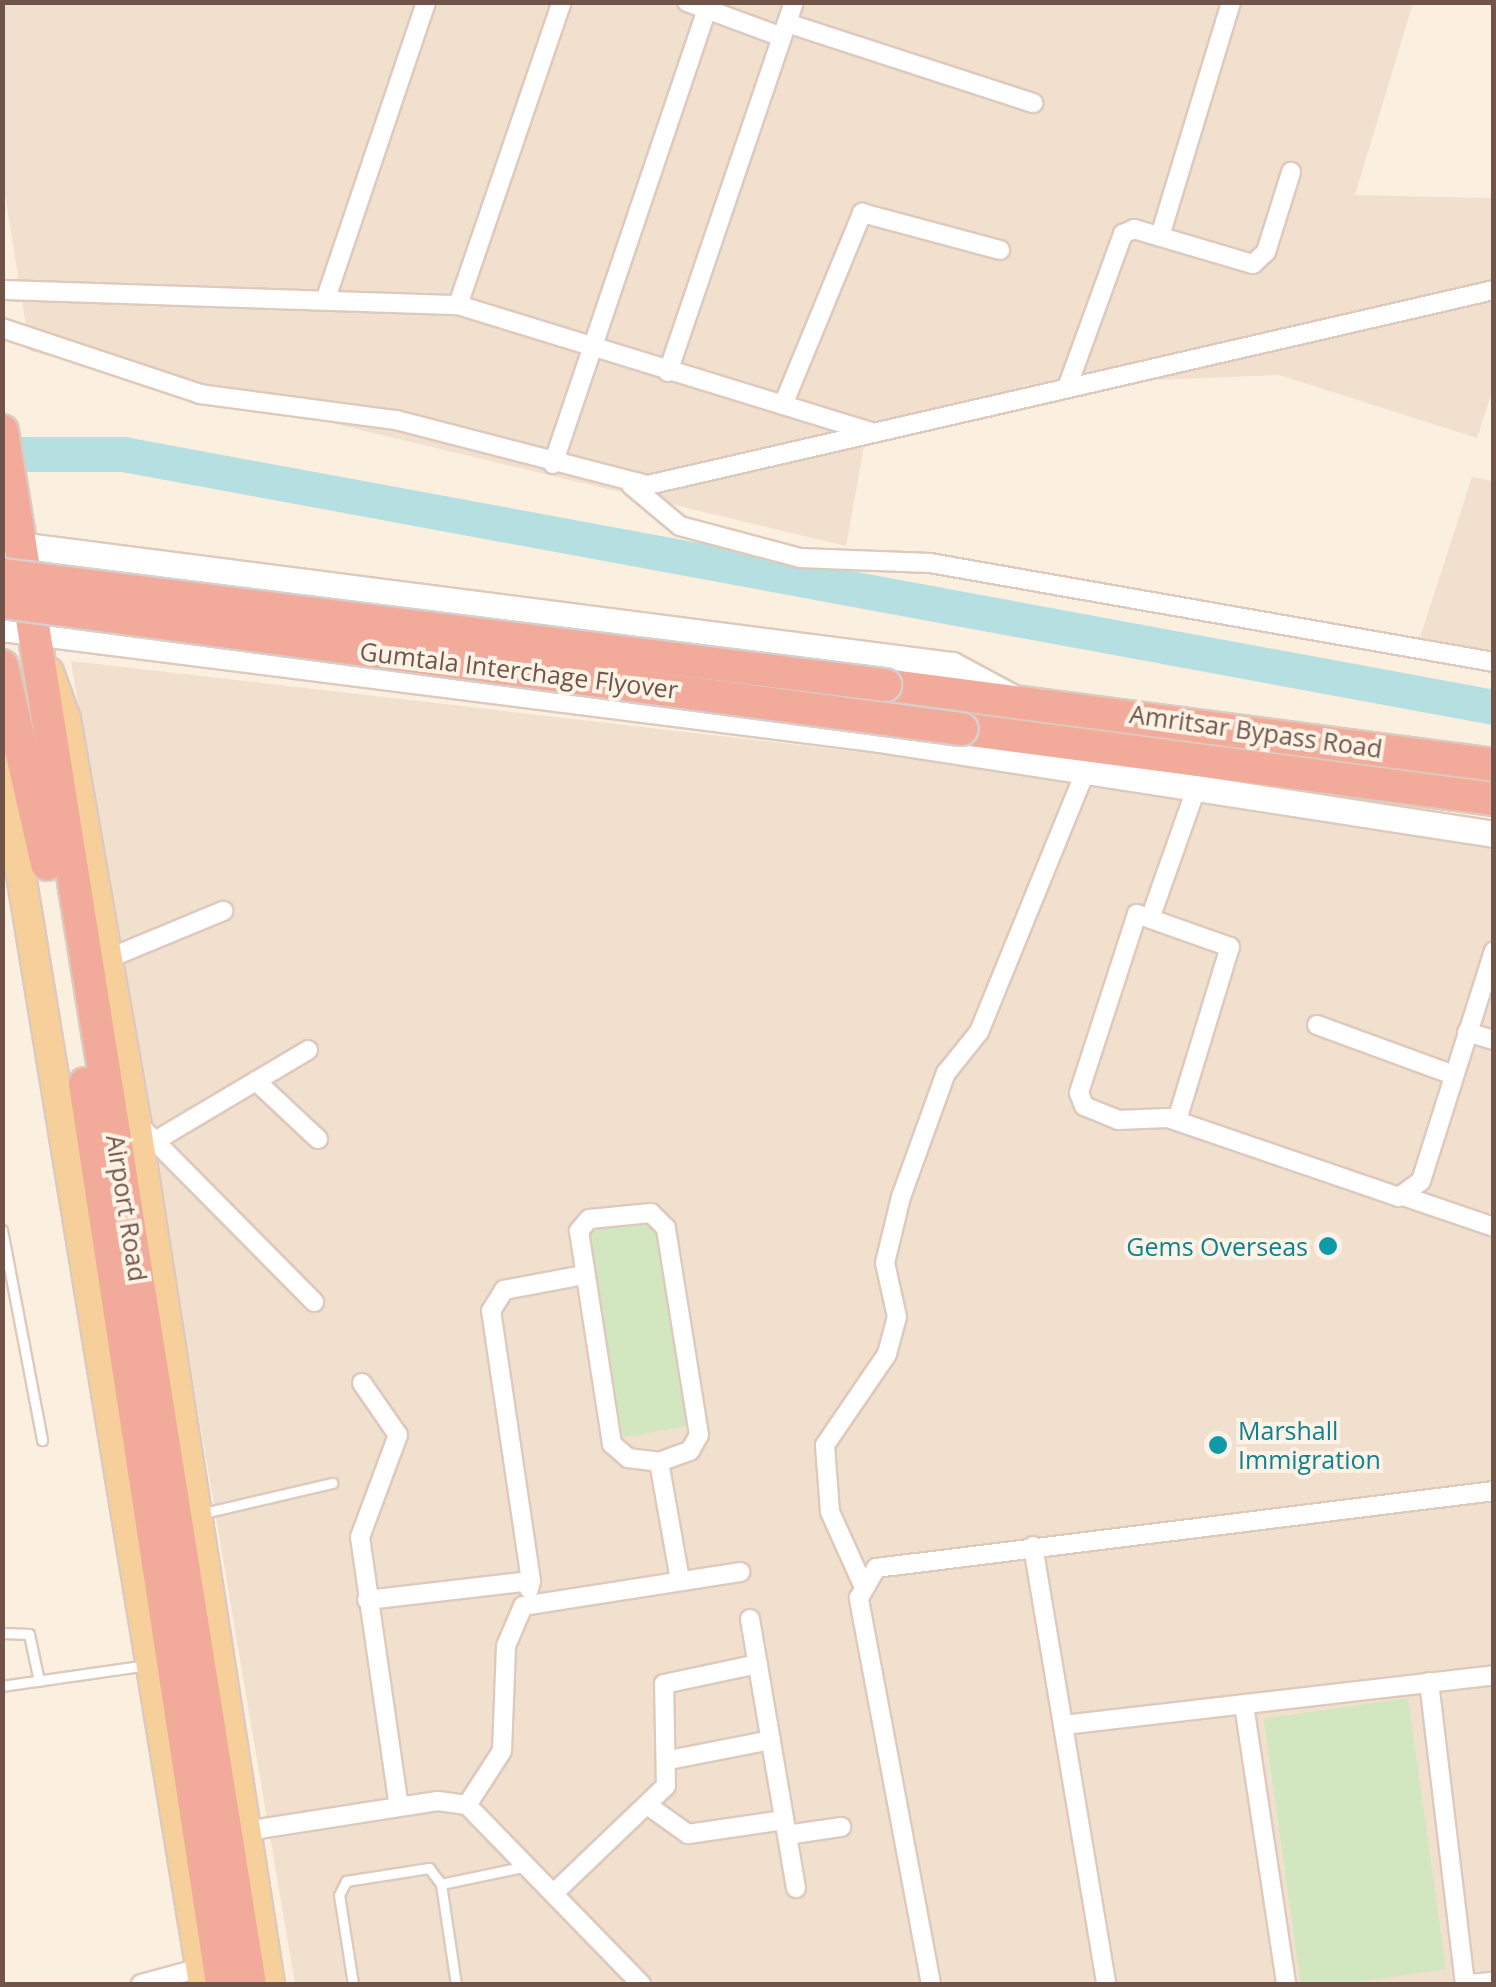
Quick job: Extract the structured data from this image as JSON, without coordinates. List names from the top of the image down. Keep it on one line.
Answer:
{"streets":{"highway":["Gumtala Interchage Flyover","Amritsar Bypass Road","Airport Road"]},"crossings":[["Gumtala Interchage Flyover","Amritsar Bypass Road"]],"places":["Gems Overseas","Marshall Immigration"]}
